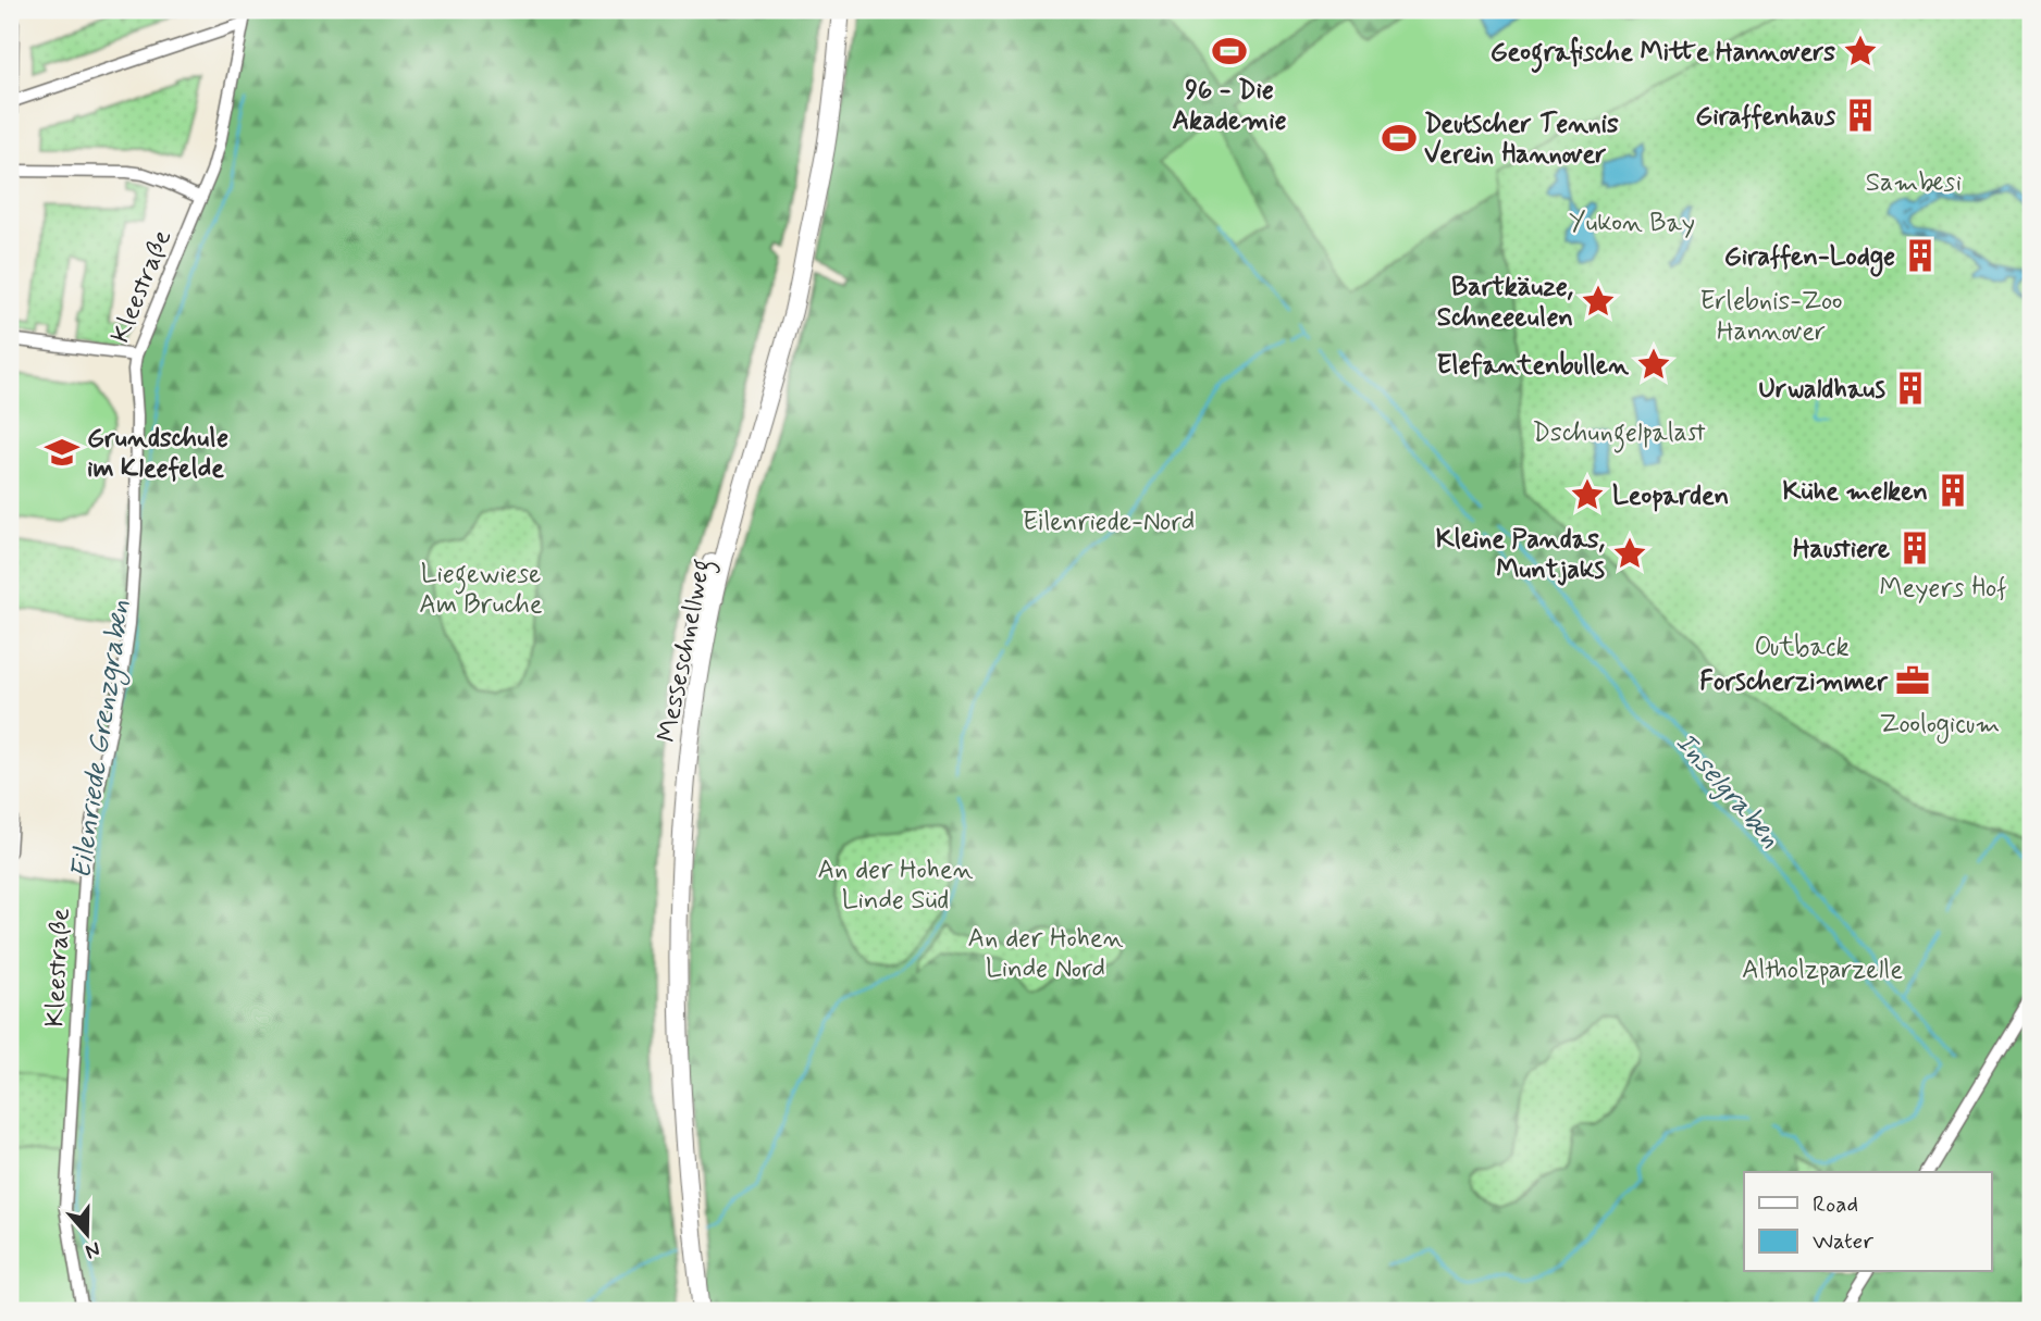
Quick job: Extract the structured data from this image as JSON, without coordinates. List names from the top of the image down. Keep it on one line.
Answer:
{"streets":{"highway":["Messeschnellweg"],"street":["Kleestraße"]},"water":["Eilenriede Grenzgraben","Inselgraben"],"parks":["Sambesi","Yukon Bay","Erlebnis-Zoo Hannover","Dschungelpalast","Eilenriede-Nord","Liegewiese Am Bruche","Meyers Hof","Outback","Zoologicum","An der Hohen Linde Süd","An der Hohen Linde Nord","Altholzparzelle"],"places":{"sports":["96 - Die Akademie","Deutscher Tennis Verein Hannover"],"place":["Geografische Mitte Hannovers","Bartkäuze, Schneeeulen","Elefantenbullen","Leoparden","Kleine Pandas, Muntjaks"],"building":["Giraffenhaus","Giraffen-Lodge","Urwaldhaus","Kühe melken","Haustiere"],"school or university":["Grundschule im Kleefelde"],"office":["Forscherzimmer"]},"legend":["Road","Water"],"north":"bottom"}
